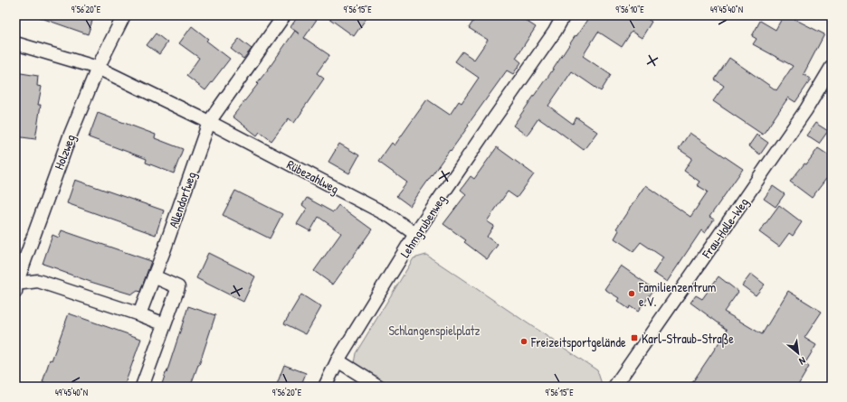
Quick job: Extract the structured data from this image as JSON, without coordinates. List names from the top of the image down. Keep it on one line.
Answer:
{"streets":{"street":["Holzweg","Rübezahlweg","Allendorfweg","Lehmgrubenweg","Frau-Holle-Weg"]},"crossings":[["Holzweg","Rübezahlweg"],["Rübezahlweg","Allendorfweg"],["Rübezahlweg","Lehmgrubenweg"]],"parks":["Schlangenspielplatz"],"places":{"other":["Familienzentrum e.V.","Freizeitsportgelände"],"transit":["Karl-Straub-Straße"]},"north":"bottom right","coordinates":["9°56'20\"E","9°56'15\"E","9°56'10\"E","49°45'40\"N"]}
